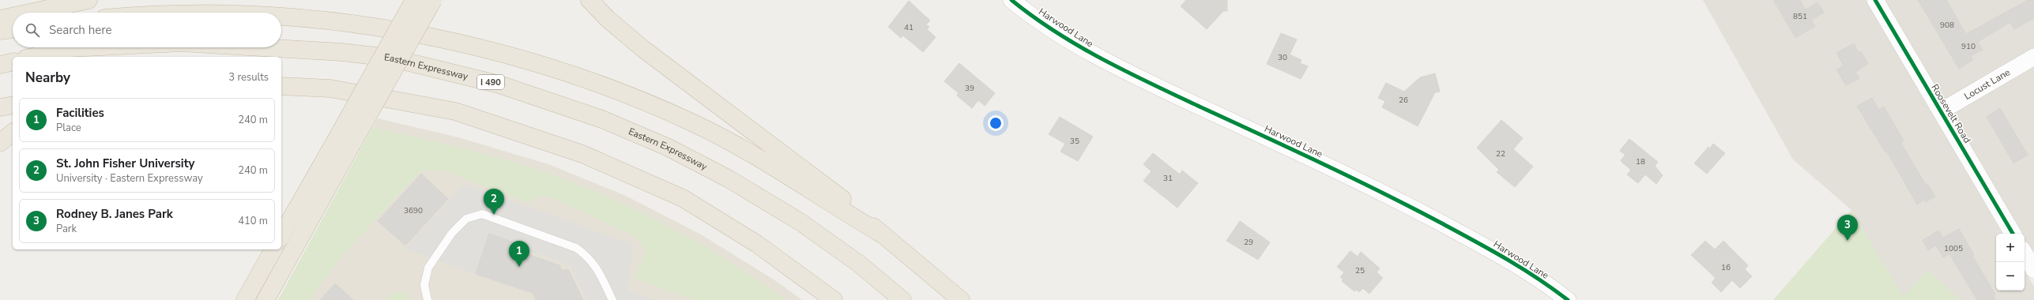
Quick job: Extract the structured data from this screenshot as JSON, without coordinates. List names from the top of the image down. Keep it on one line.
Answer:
{"streets":{"highway":["Eastern Expressway","I 490"],"street":["Harwood Lane","Locust Lane","Roosevelt Road"]},"crossings":[["Locust Lane","Roosevelt Road"]],"house_numbers":["851","908","41","910","30","39","26","35","22","18","31","3690","29","1005","16","25"],"page":{"search":"Search here","heading":["Nearby","3 results"],"list":[{"mark":"1","name":"Facilities","note":"Place","value":"240 m"},{"mark":"2","name":"St. John Fisher University","note":"University · Eastern Expressway","value":"240 m"},{"mark":"3","name":"Rodney B. Janes Park","note":"Park","value":"410 m"}],"pins":["2","3","1"],"map_buttons":["+","−"]}}
